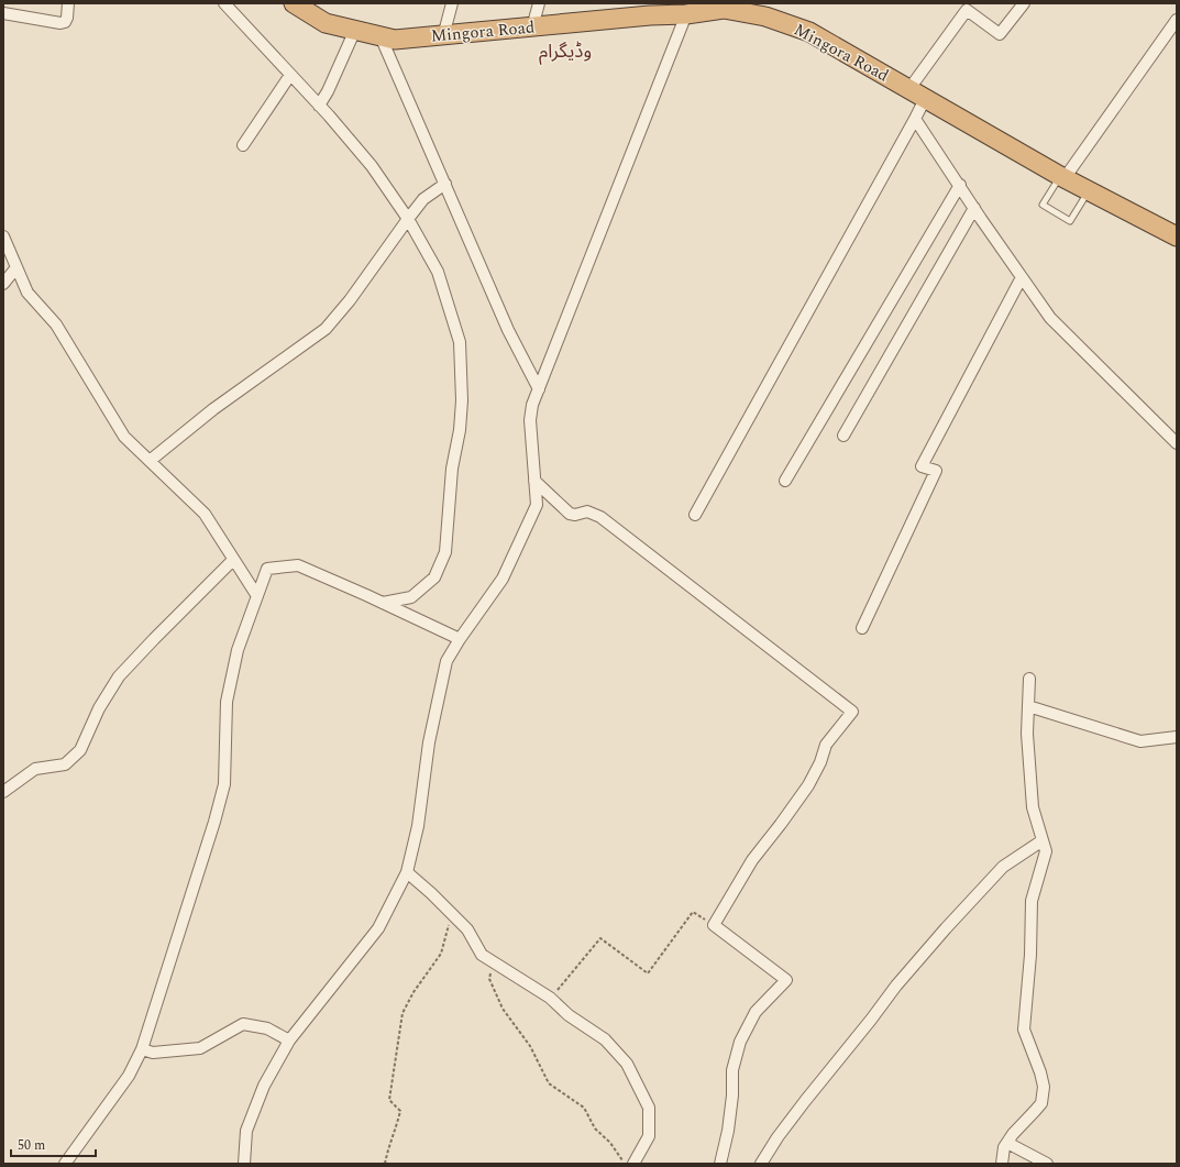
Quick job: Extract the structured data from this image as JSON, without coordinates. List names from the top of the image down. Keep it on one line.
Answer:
{"streets":{"highway":["Mingora Road"]},"districts":["وڈیگرام"],"scale_bar":"50 m"}
